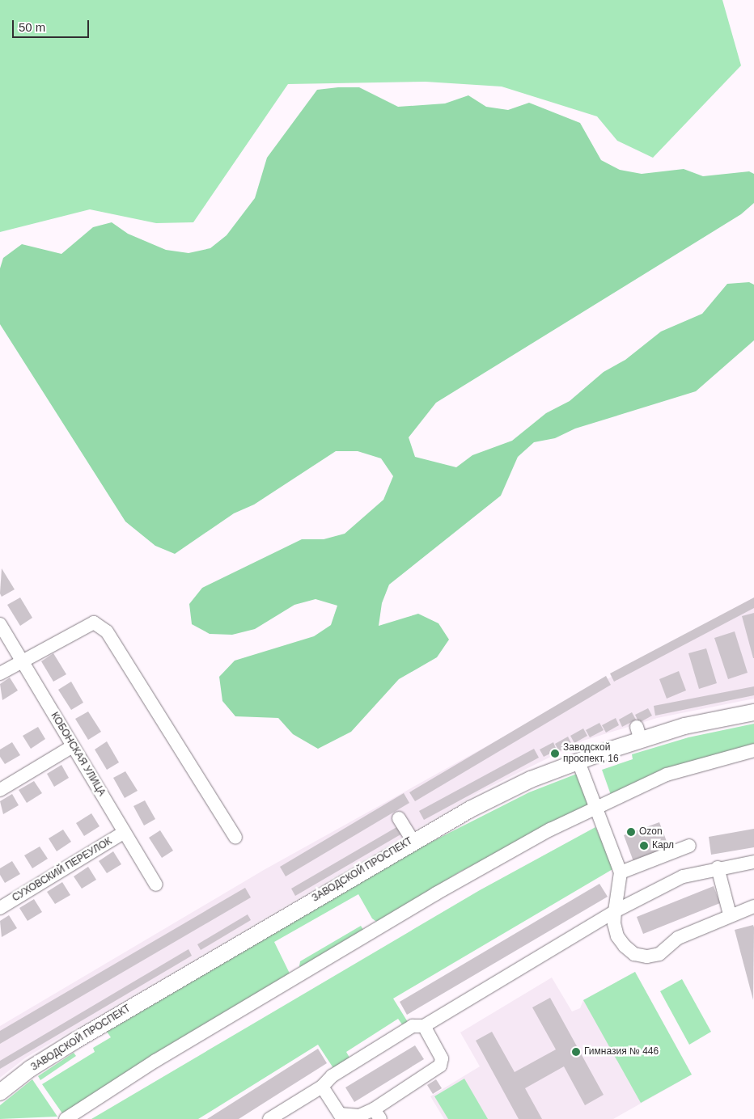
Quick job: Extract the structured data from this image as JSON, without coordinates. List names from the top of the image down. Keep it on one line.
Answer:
{"streets":{"main road":["ЗАВОДСКОЙ ПРОСПЕКТ"],"street":["КОБОНСКАЯ УЛИЦА","СУХОВСКИЙ ПЕРЕУЛОК"]},"crossings":[["КОБОНСКАЯ УЛИЦА","СУХОВСКИЙ ПЕРЕУЛОК"]],"places":["Заводской проспект, 16","Ozon","Карл","Гимназия № 446"],"scale_bar":"50 m"}
